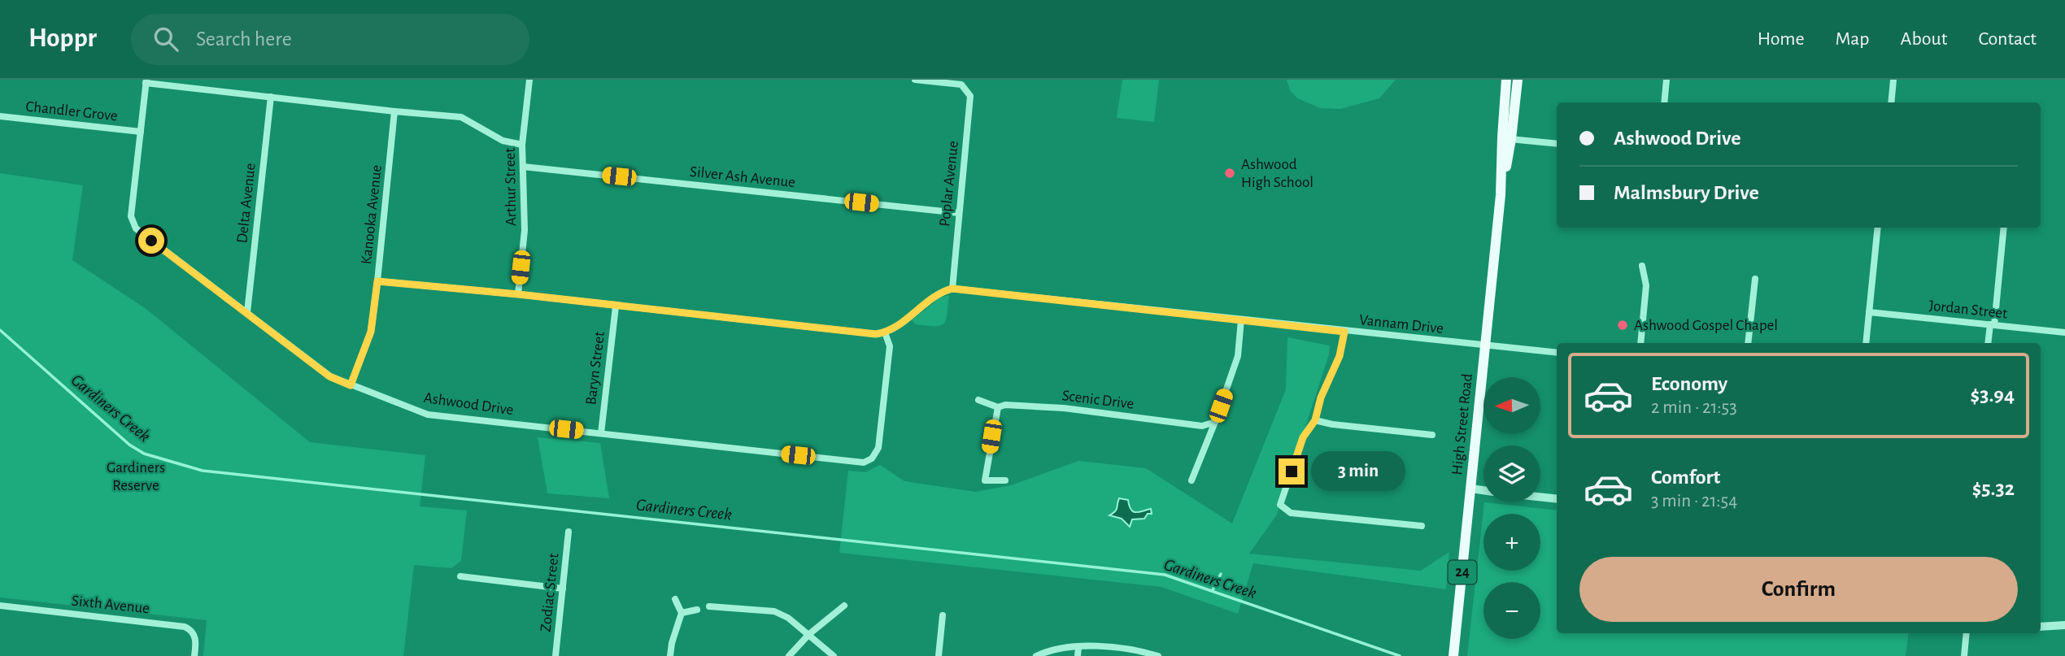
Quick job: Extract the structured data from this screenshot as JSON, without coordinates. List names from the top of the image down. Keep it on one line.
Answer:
{"streets":{"main road":["High Street Road","24"],"street":["Chandler Grove","Silver Ash Avenue","Poplar Avenue","Arthur Street","Delta Avenue","Kanooka Avenue","Jordan Street","Vannam Drive","Baryn Street","Scenic Drive","Ashwood Drive","Zodiac Street","Sixth Avenue"]},"crossings":[["Chandler Grove","Ashwood Drive"],["Silver Ash Avenue","Poplar Avenue"],["Silver Ash Avenue","Arthur Street"],["Poplar Avenue","Vannam Drive"],["Delta Avenue","Ashwood Drive"],["Kanooka Avenue","Ashwood Drive"],["Vannam Drive","High Street Road"],["Baryn Street","Ashwood Drive"]],"water":["Gardiners Creek"],"parks":["Gardiners Reserve"],"places":["Ashwood High School","Ashwood Gospel Chapel"],"north":"left","page":{"header":"Hoppr","search":"Search here","nav":["Home","Map","About","Contact"],"banner":["Ashwood Drive","Malmsbury Drive"],"list":[{"name":"Economy","note":"2 min · 21:53","value":"$3.94"},{"name":"Comfort","note":"3 min · 21:54","value":"$5.32"}],"map_buttons":["+","−"],"bubble":"3 min","buttons":"Confirm"}}
